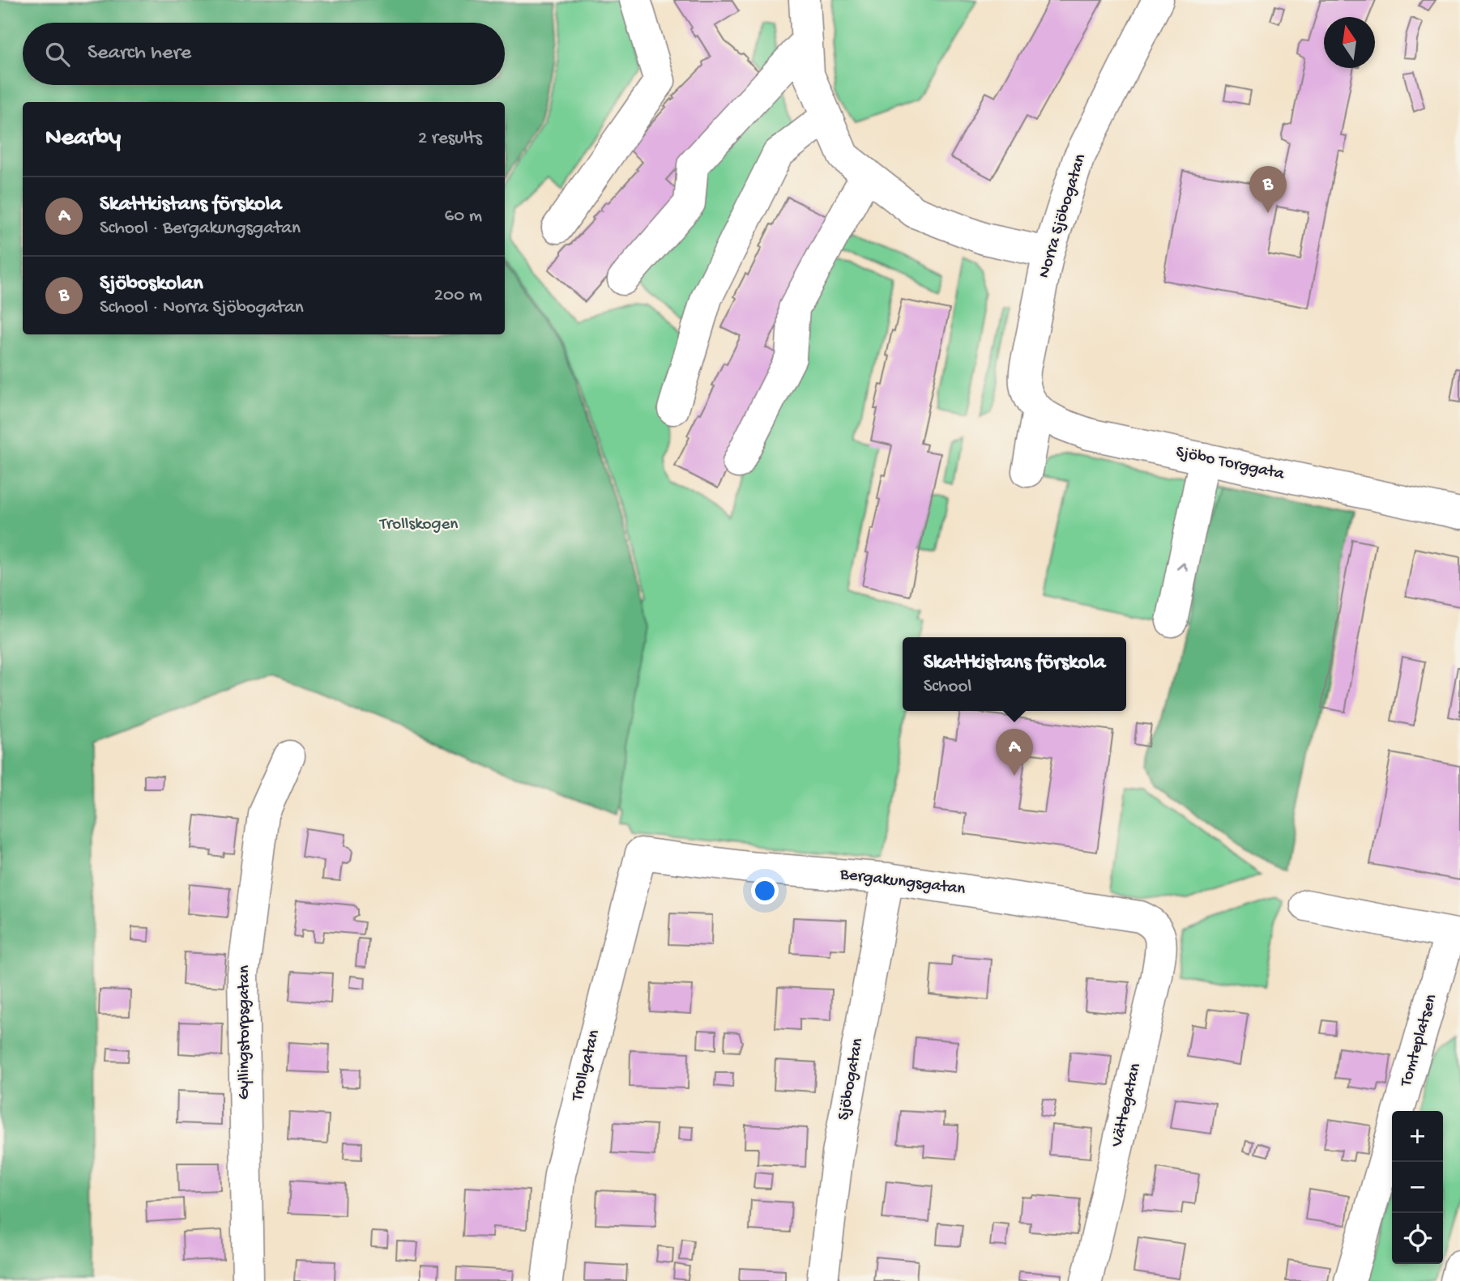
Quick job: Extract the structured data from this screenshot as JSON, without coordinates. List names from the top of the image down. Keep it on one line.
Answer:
{"streets":{"street":["Norra Sjöbogatan","Sjöbo Torggata","Bergakungsgatan","Gyllingstorpsgatan","Tomteplatsen","Trollgatan","Sjöbogatan","Vättegatan"]},"crossings":[["Norra Sjöbogatan","Sjöbo Torggata"],["Bergakungsgatan","Trollgatan"],["Bergakungsgatan","Sjöbogatan"],["Bergakungsgatan","Vättegatan"]],"parks":["Trollskogen"],"north":"top","page":{"search":"Search here","heading":["Nearby","2 results"],"pins":["B","A"],"list":[{"mark":"A","name":"Skattkistans förskola","note":"School · Bergakungsgatan","value":"60 m"},{"mark":"B","name":"Sjöboskolan","note":"School · Norra Sjöbogatan","value":"200 m"}],"popup":["Skattkistans förskola","School"],"map_buttons":["+","−"]}}
